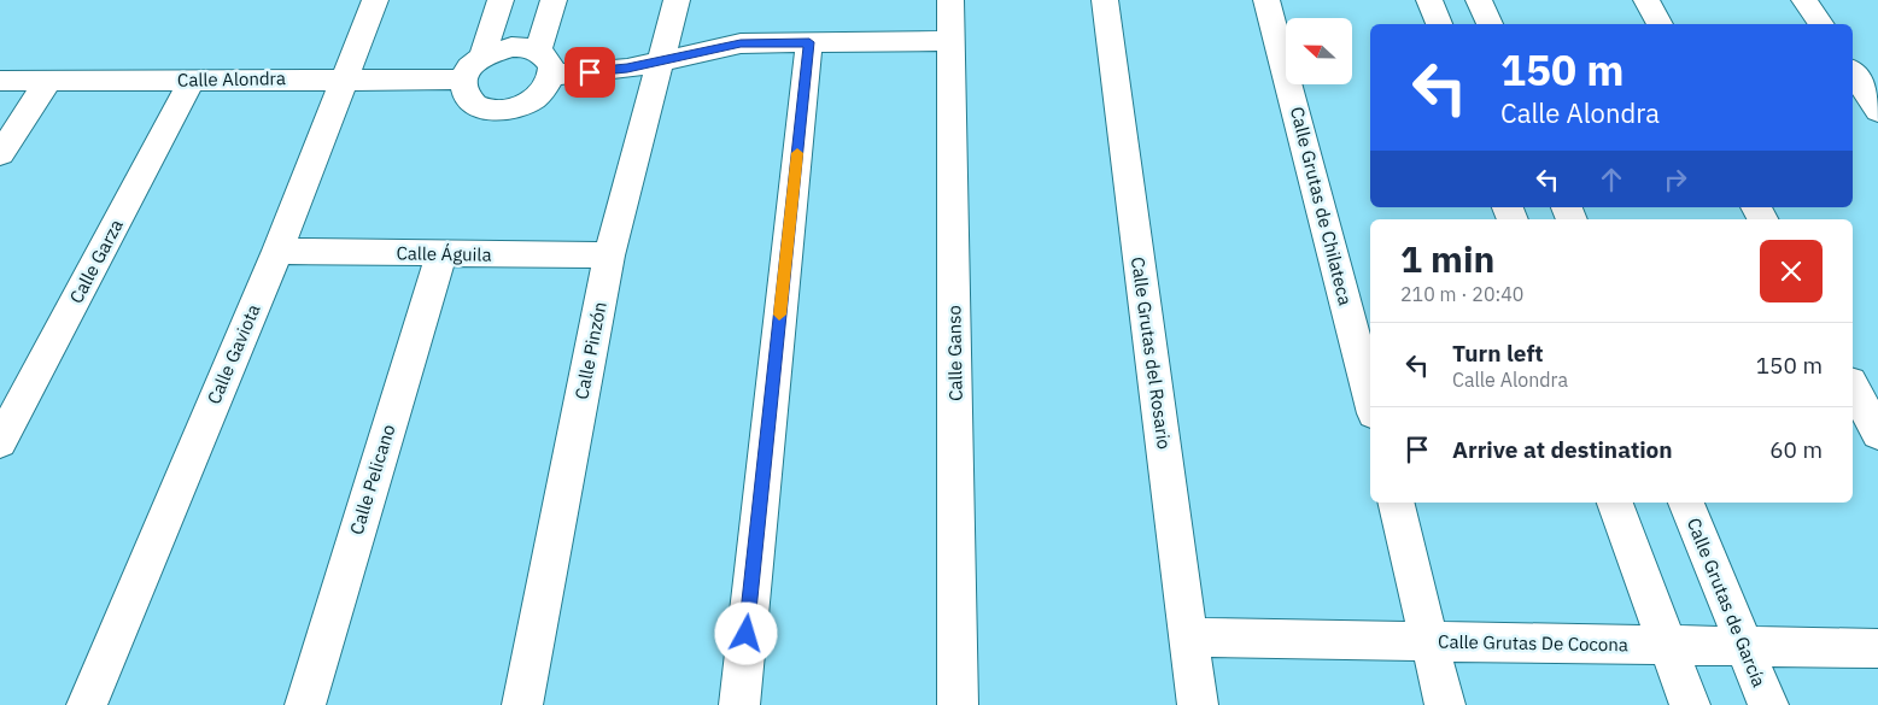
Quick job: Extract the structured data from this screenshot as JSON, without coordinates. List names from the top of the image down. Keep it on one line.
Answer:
{"streets":{"street":["Calle Alondra","Calle Grutas de Chilateca","Calle Águila","Calle Garza","Calle Pinzón","Calle Ganso","Calle Grutas del Rosario","Calle Gaviota","Calle Pelicano","Calle Grutas de García","Calle Grutas De Cocona"]},"crossings":[["Calle Alondra","Calle Garza"],["Calle Alondra","Calle Gaviota"],["Calle Águila","Calle Pinzón"],["Calle Águila","Calle Gaviota"],["Calle Águila","Calle Pelicano"],["Calle Grutas del Rosario","Calle Grutas De Cocona"],["Calle Grutas de García","Calle Grutas De Cocona"]],"north":"left","page":{"turn":["150 m","Calle Alondra"],"heading":["1 min","210 m · 20:40"],"list":[{"name":"Turn left","note":"Calle Alondra","value":"150 m"},{"name":"Arrive at destination","value":"60 m"}]}}
